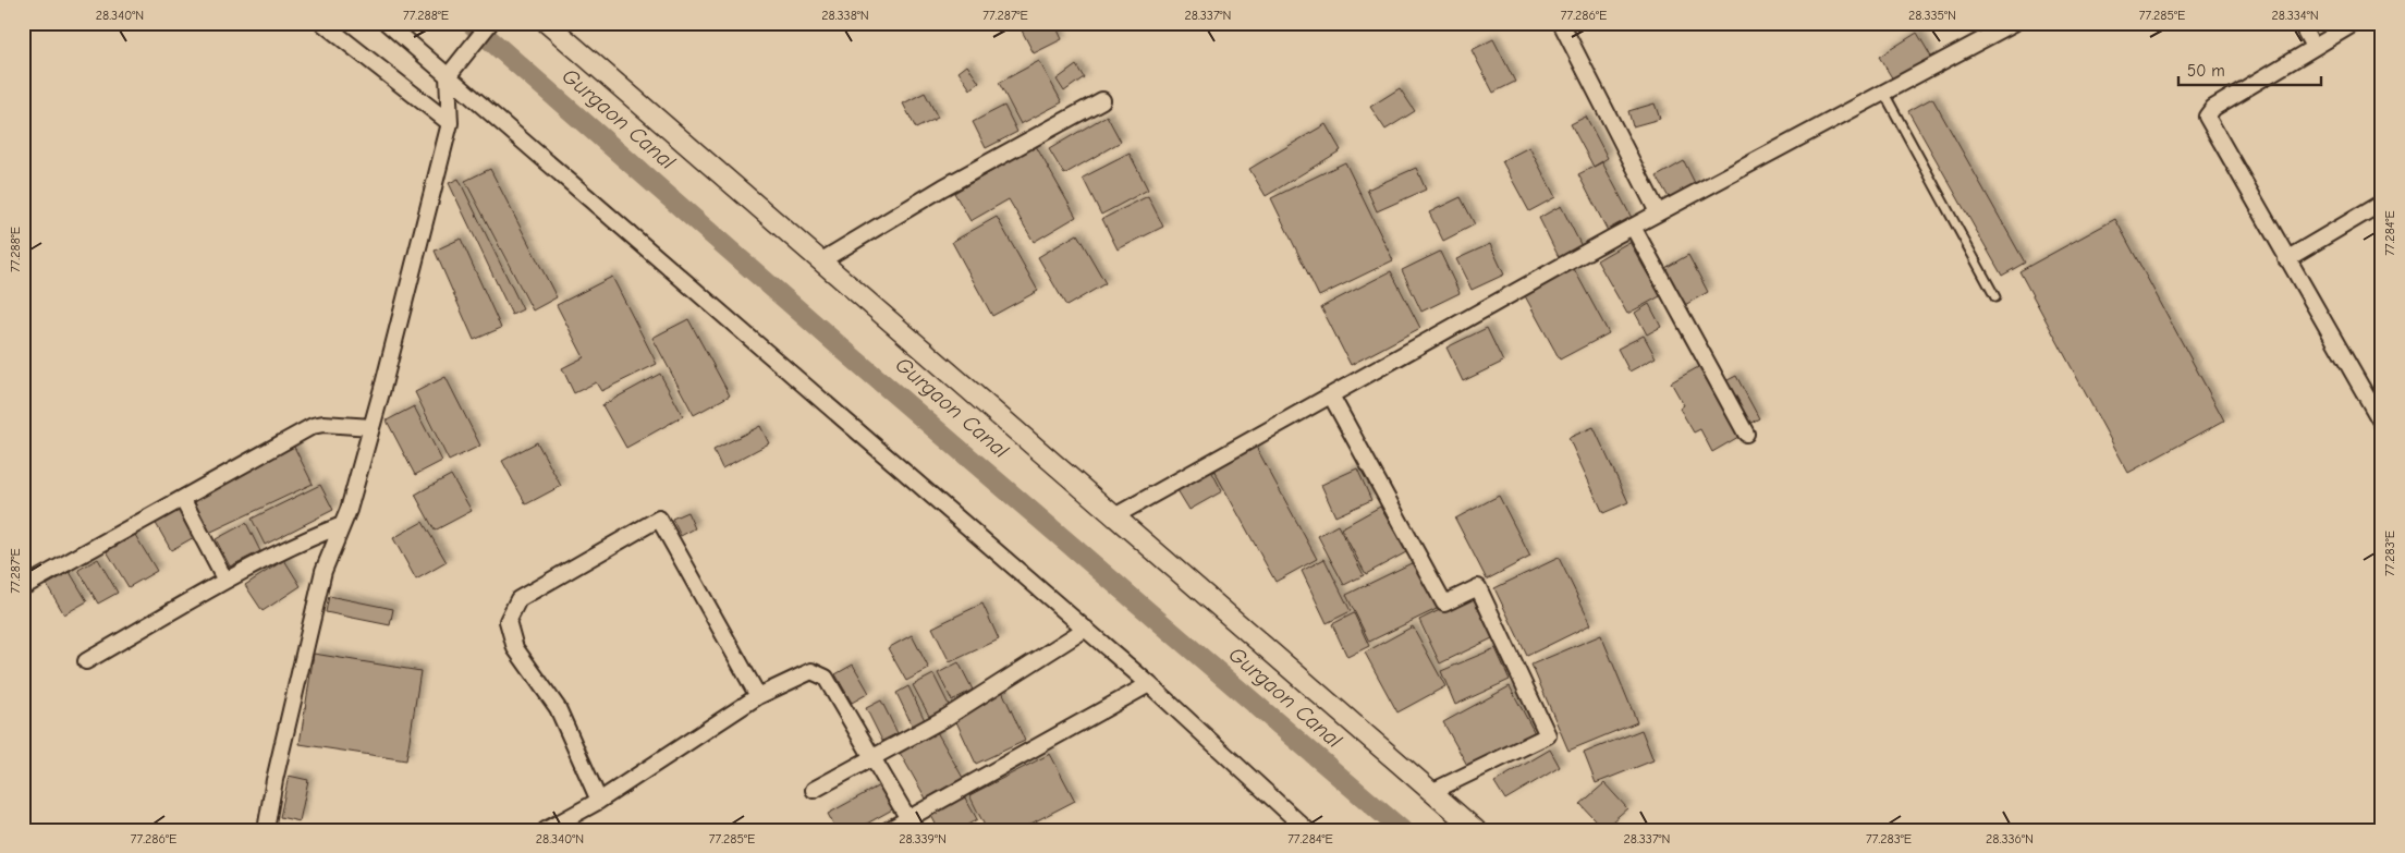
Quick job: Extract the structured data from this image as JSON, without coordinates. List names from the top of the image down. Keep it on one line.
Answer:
{"water":["Gurgaon Canal"],"scale_bar":"50 m","coordinates":["28.340°N","77.288°E","28.338°N","77.287°E","28.337°N","77.286°E","28.335°N","77.285°E","28.334°N","77.284°E","77.283°E","28.339°N","28.336°N"]}
